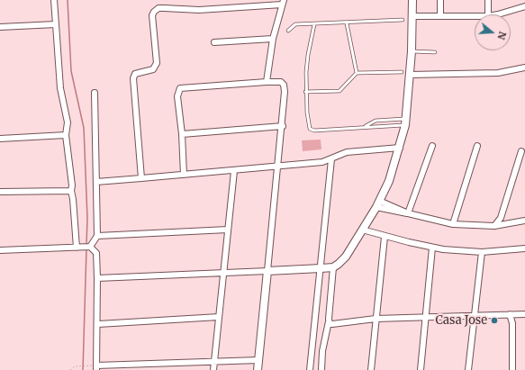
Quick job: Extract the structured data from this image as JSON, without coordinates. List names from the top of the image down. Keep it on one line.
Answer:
{"places":["Casa Jose"],"north":"right"}
